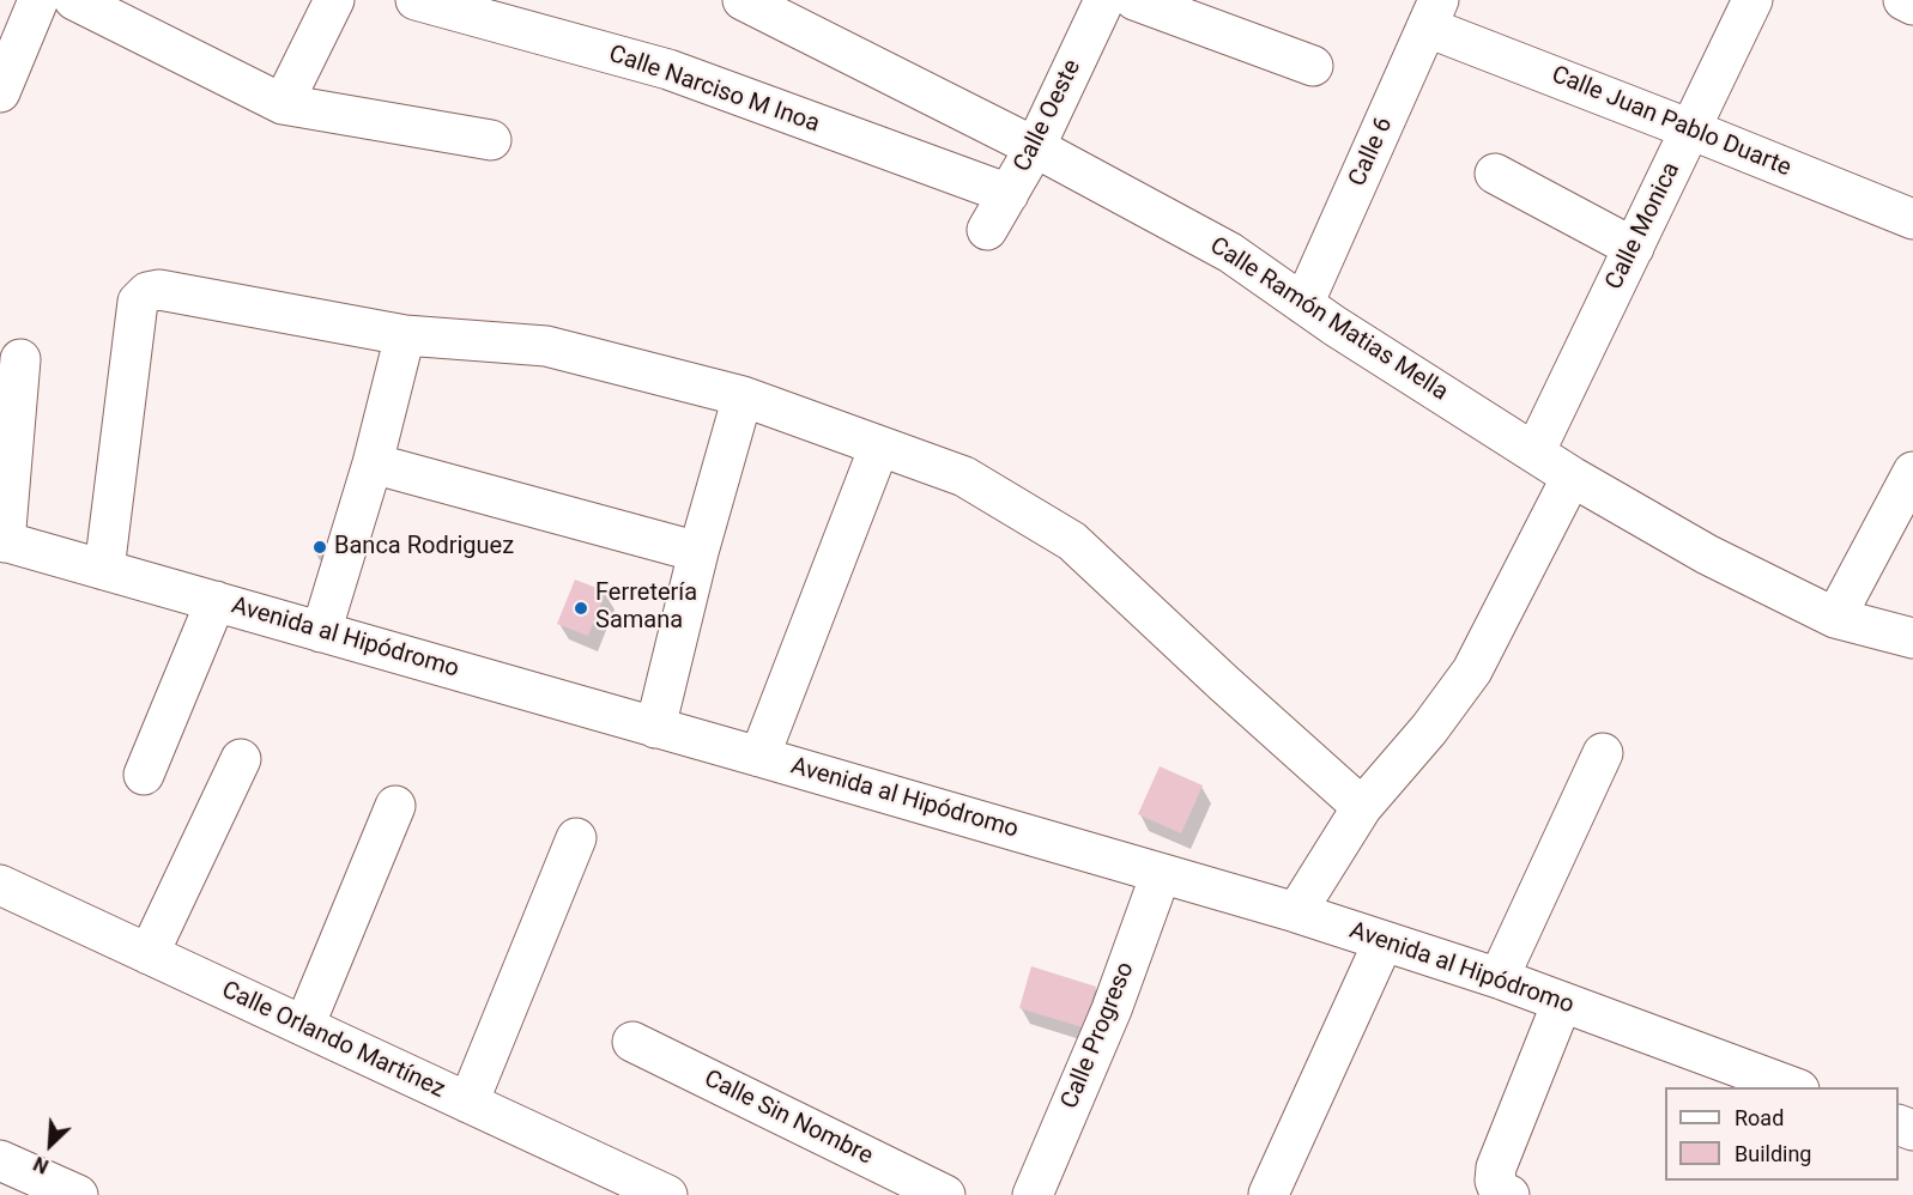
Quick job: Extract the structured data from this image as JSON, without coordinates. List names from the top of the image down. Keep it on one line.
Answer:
{"streets":{"street":["Calle Narciso M Inoa","Calle Oeste","Calle Juan Pablo Duarte","Calle 6","Calle Monica","Calle Ramón Matias Mella","Avenida al Hipódromo","Calle Progreso","Calle Orlando Martínez","Calle Sin Nombre"]},"crossings":[["Calle Narciso M Inoa","Calle Oeste"],["Calle Oeste","Calle Ramón Matias Mella"],["Calle Juan Pablo Duarte","Calle 6"],["Calle Juan Pablo Duarte","Calle Monica"],["Calle 6","Calle Ramón Matias Mella"],["Calle Monica","Calle Ramón Matias Mella"],["Avenida al Hipódromo","Calle Progreso"]],"places":["Banca Rodriguez","Ferretería Samana"],"legend":["Road","Building"],"north":"bottom left"}
